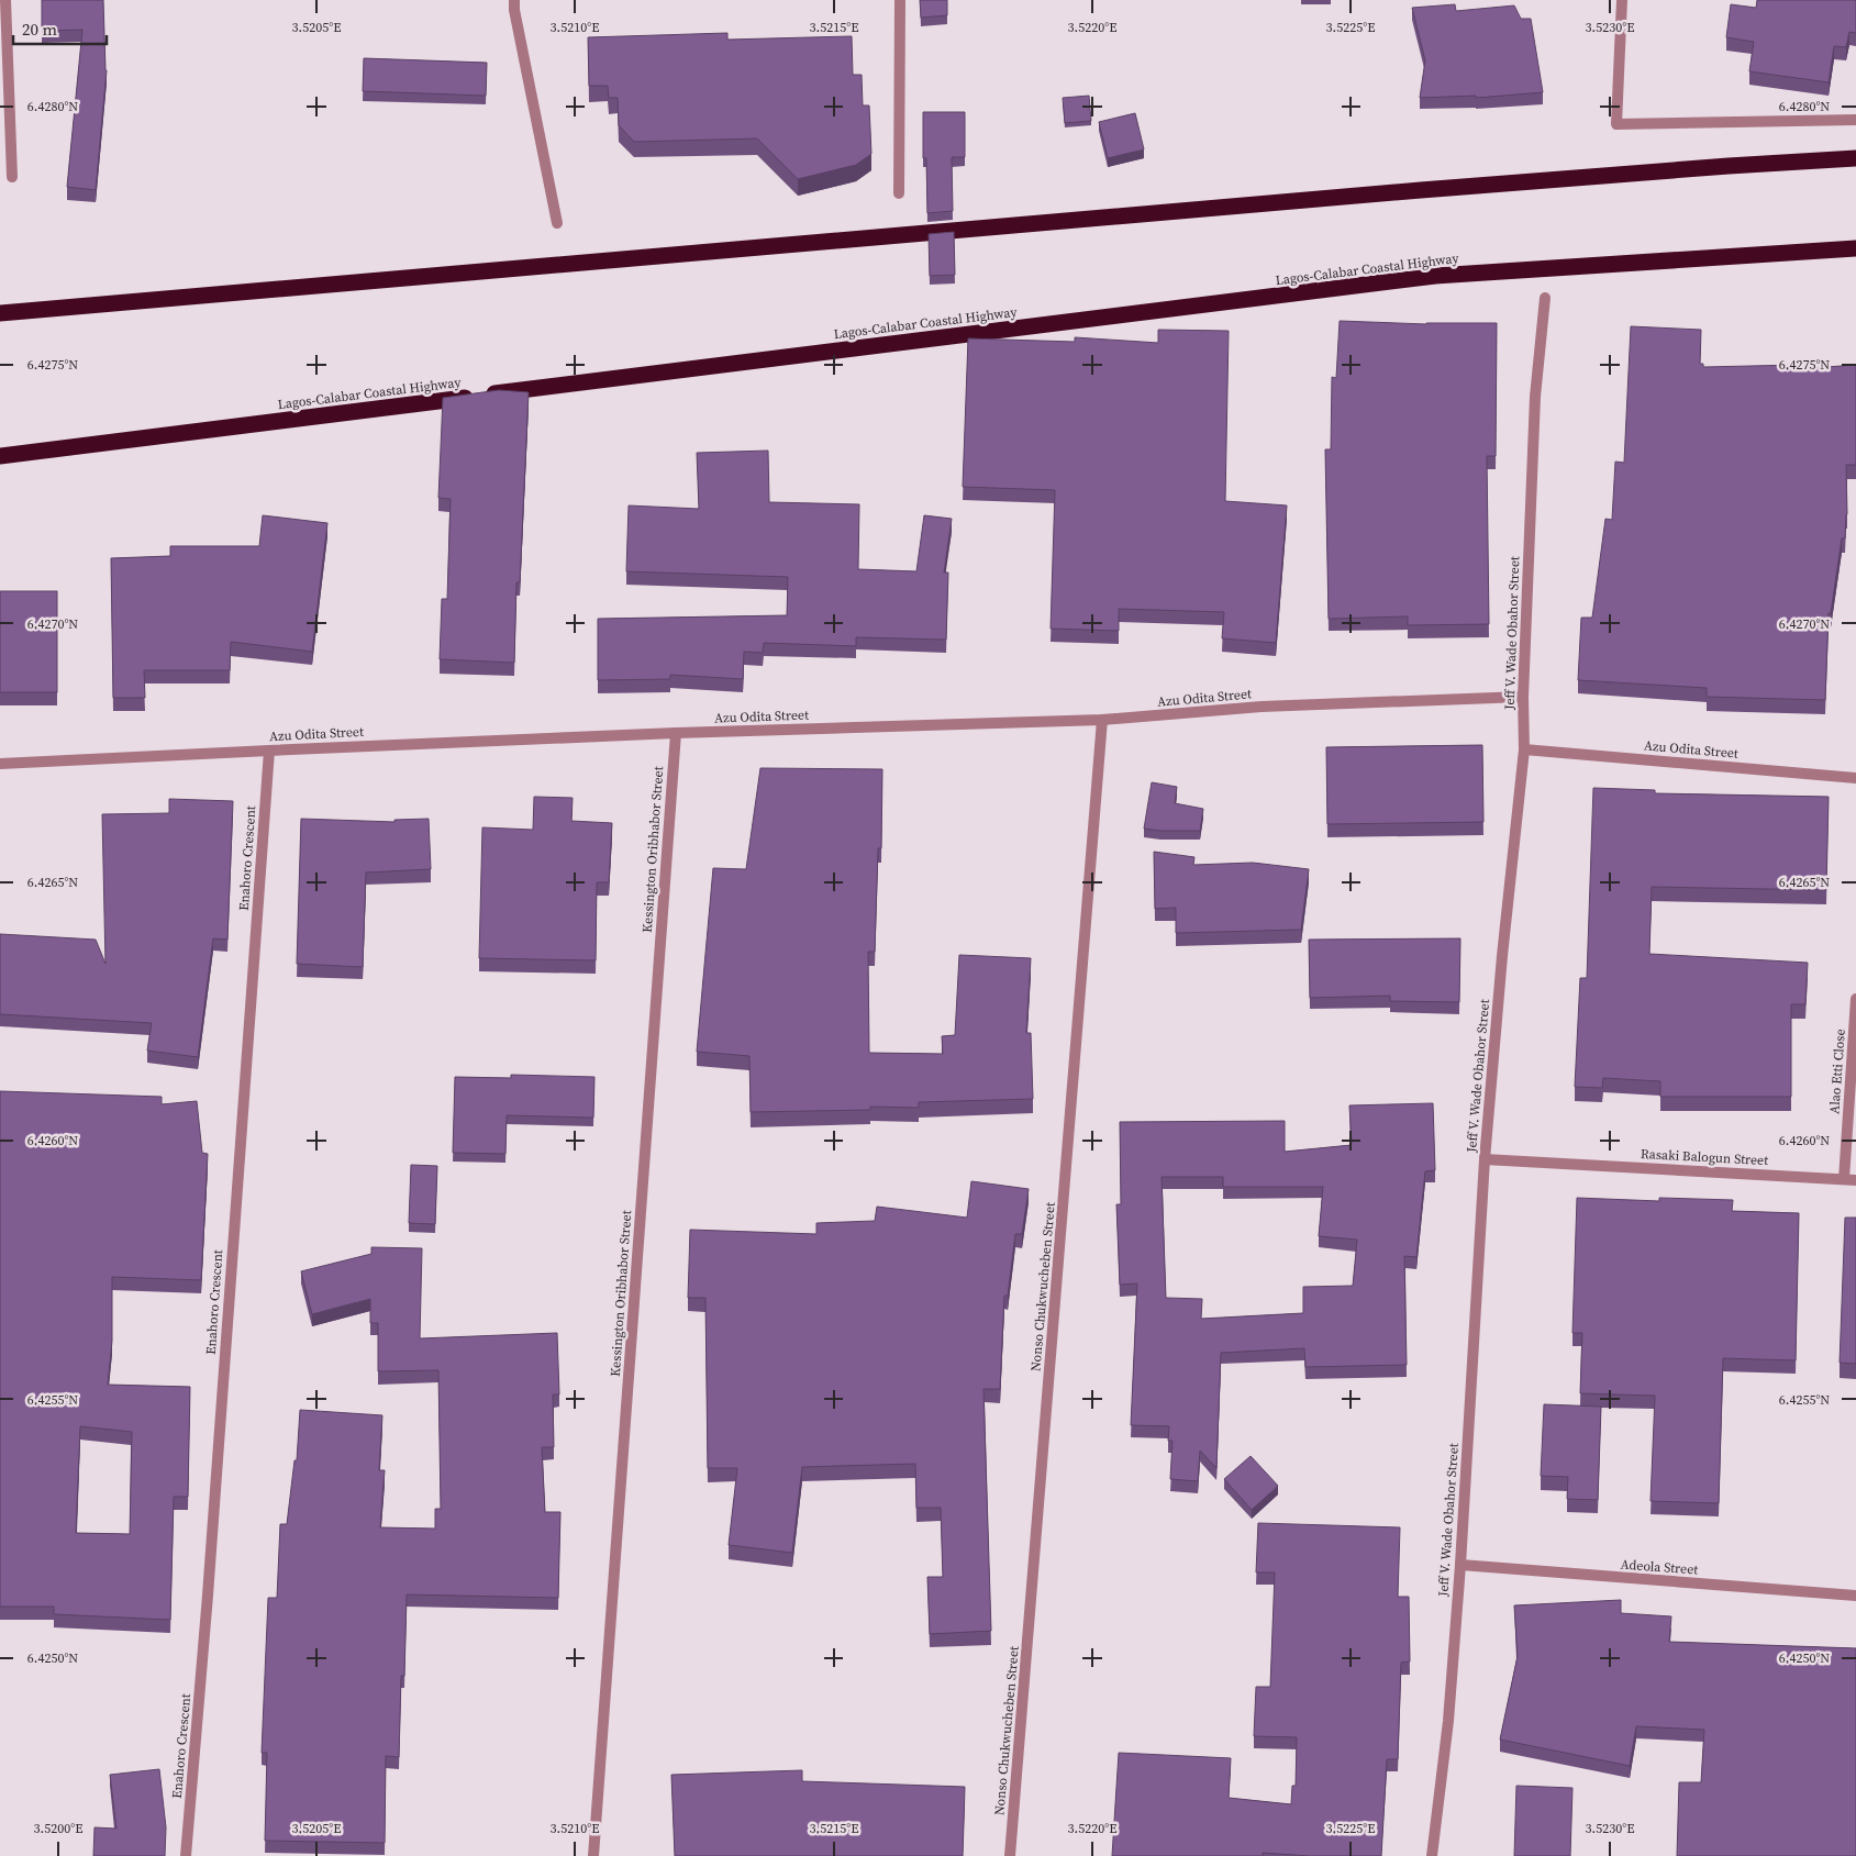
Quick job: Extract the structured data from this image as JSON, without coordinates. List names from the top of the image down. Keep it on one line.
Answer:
{"streets":{"highway":["Lagos-Calabar Coastal Highway"],"street":["Jeff V. Wade Obahor Street","Azu Odita Street","Kessington Oribhabor Street","Enahoro Crescent","Alao Etti Close","Rasaki Balogun Street","Nonso Chukwucheben Street","Adeola Street"]},"crossings":[["Jeff V. Wade Obahor Street","Azu Odita Street"],["Jeff V. Wade Obahor Street","Rasaki Balogun Street"],["Jeff V. Wade Obahor Street","Adeola Street"],["Azu Odita Street","Kessington Oribhabor Street"],["Azu Odita Street","Enahoro Crescent"],["Azu Odita Street","Nonso Chukwucheben Street"],["Alao Etti Close","Rasaki Balogun Street"]],"scale_bar":"20 m","coordinates":["3.5205°E","3.5210°E","3.5215°E","3.5220°E","3.5225°E","3.5230°E","6.4280°N","6.4275°N","6.4270°N","6.4265°N","6.4260°N","6.4255°N","6.4250°N","3.5200°E"]}
